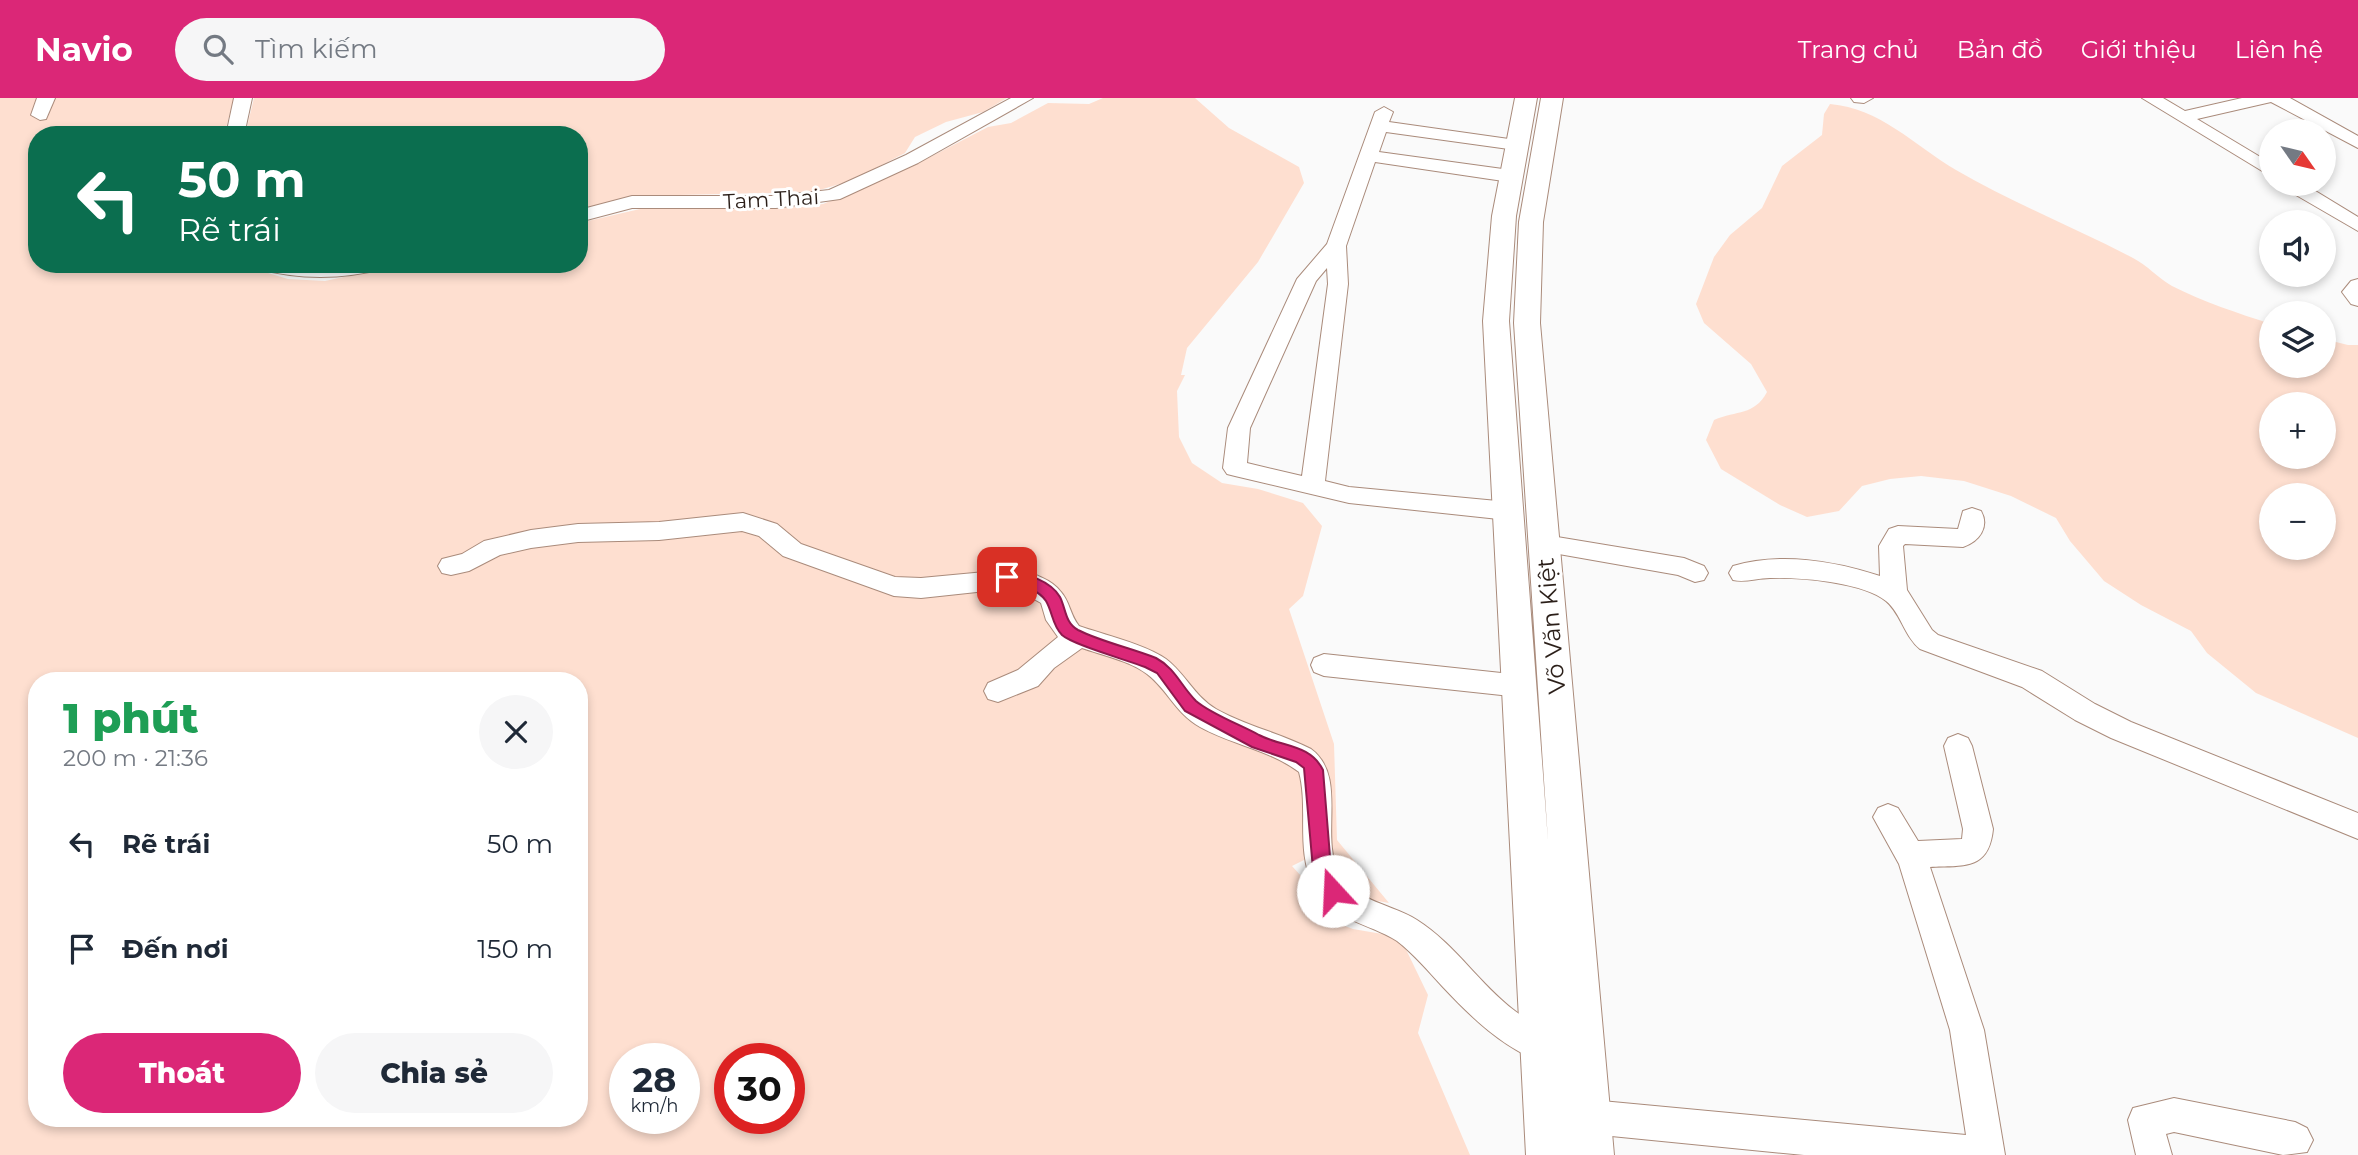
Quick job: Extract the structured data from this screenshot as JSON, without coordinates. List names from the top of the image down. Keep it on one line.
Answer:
{"streets":{"main road":["Võ Văn Kiệt"],"street":["Tam Thai"]},"north":"bottom right","page":{"header":"Navio","search":"Tìm kiếm","nav":["Trang chủ","Bản đồ","Giới thiệu","Liên hệ"],"map_buttons":["+","−"],"turn":["50 m","Rẽ trái"],"heading":["1 phút","200 m · 21:36"],"list":[{"name":"Rẽ trái","value":"50 m"},{"name":"Đến nơi","value":"150 m"}],"buttons":["Thoát","Chia sẻ"],"speed":"28 km/h","limit":"30"}}
